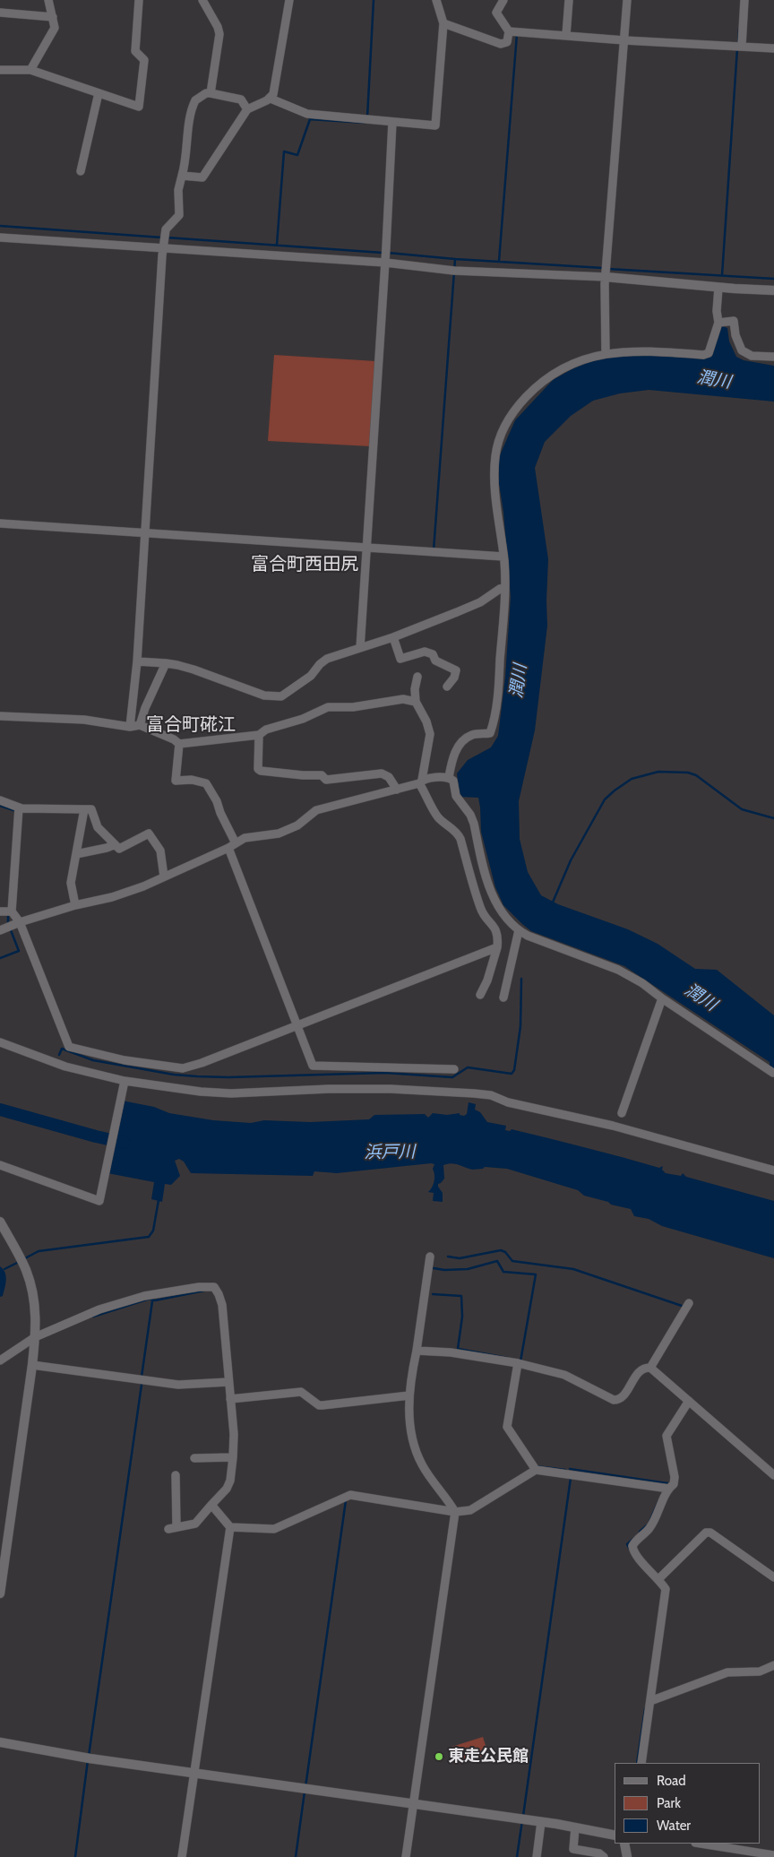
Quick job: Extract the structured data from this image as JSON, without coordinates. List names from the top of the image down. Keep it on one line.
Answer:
{"districts":["富合町西田尻","富合町硴江"],"water":["潤川","浜戸川"],"places":["東走公民館"],"legend":["Road","Park","Water"]}
